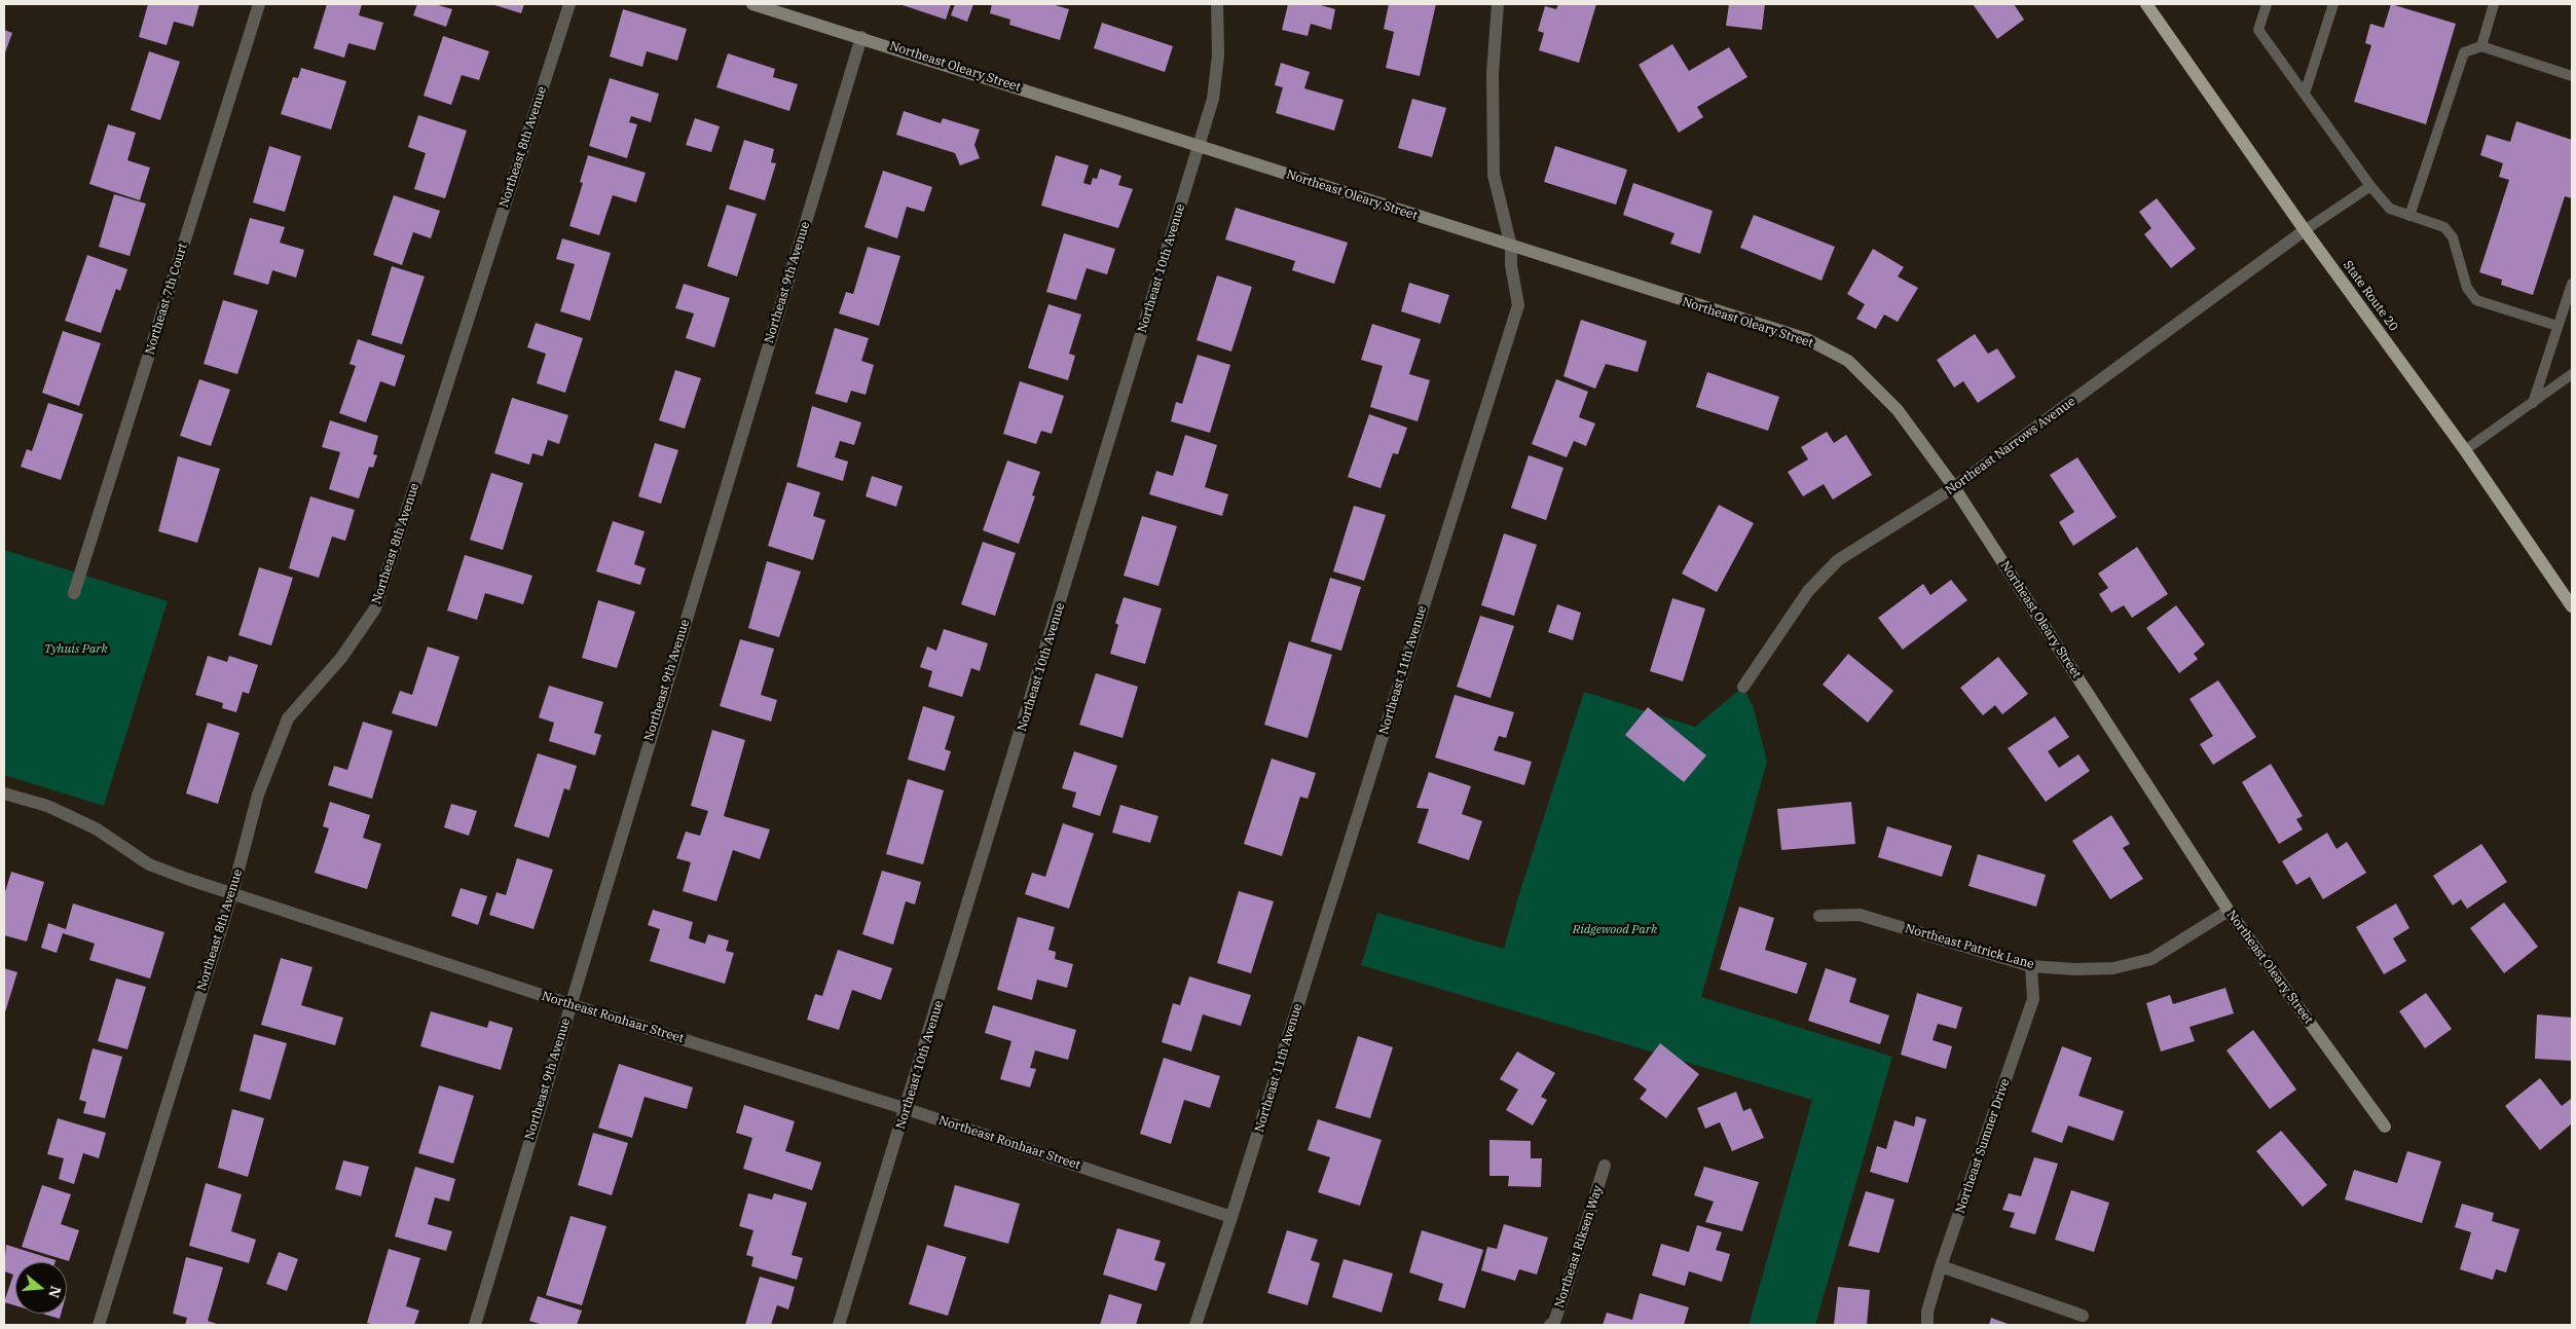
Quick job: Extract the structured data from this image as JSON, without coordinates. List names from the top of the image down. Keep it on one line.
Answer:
{"streets":{"main road":["State Route 20"],"street":["Northeast Oleary Street","Northeast 8th Avenue","Northeast 10th Avenue","Northeast 9th Avenue","Northeast 7th Court","Northeast Narrows Avenue","Northeast 11th Avenue","Northeast Patrick Lane","Northeast Ronhaar Street","Northeast Sumner Drive","Northeast Riksen Way"]},"crossings":[["Northeast Oleary Street","Northeast 10th Avenue"],["Northeast Oleary Street","Northeast 9th Avenue"],["Northeast Oleary Street","Northeast Narrows Avenue"],["Northeast Oleary Street","Northeast 11th Avenue"],["Northeast Oleary Street","Northeast Patrick Lane"],["Northeast 8th Avenue","Northeast Ronhaar Street"],["Northeast 10th Avenue","Northeast Ronhaar Street"],["Northeast 9th Avenue","Northeast Ronhaar Street"],["State Route 20","Northeast Narrows Avenue"],["Northeast 11th Avenue","Northeast Ronhaar Street"],["Northeast Patrick Lane","Northeast Sumner Drive"]],"parks":["Tyhuis Park","Ridgewood Park"],"north":"right"}
